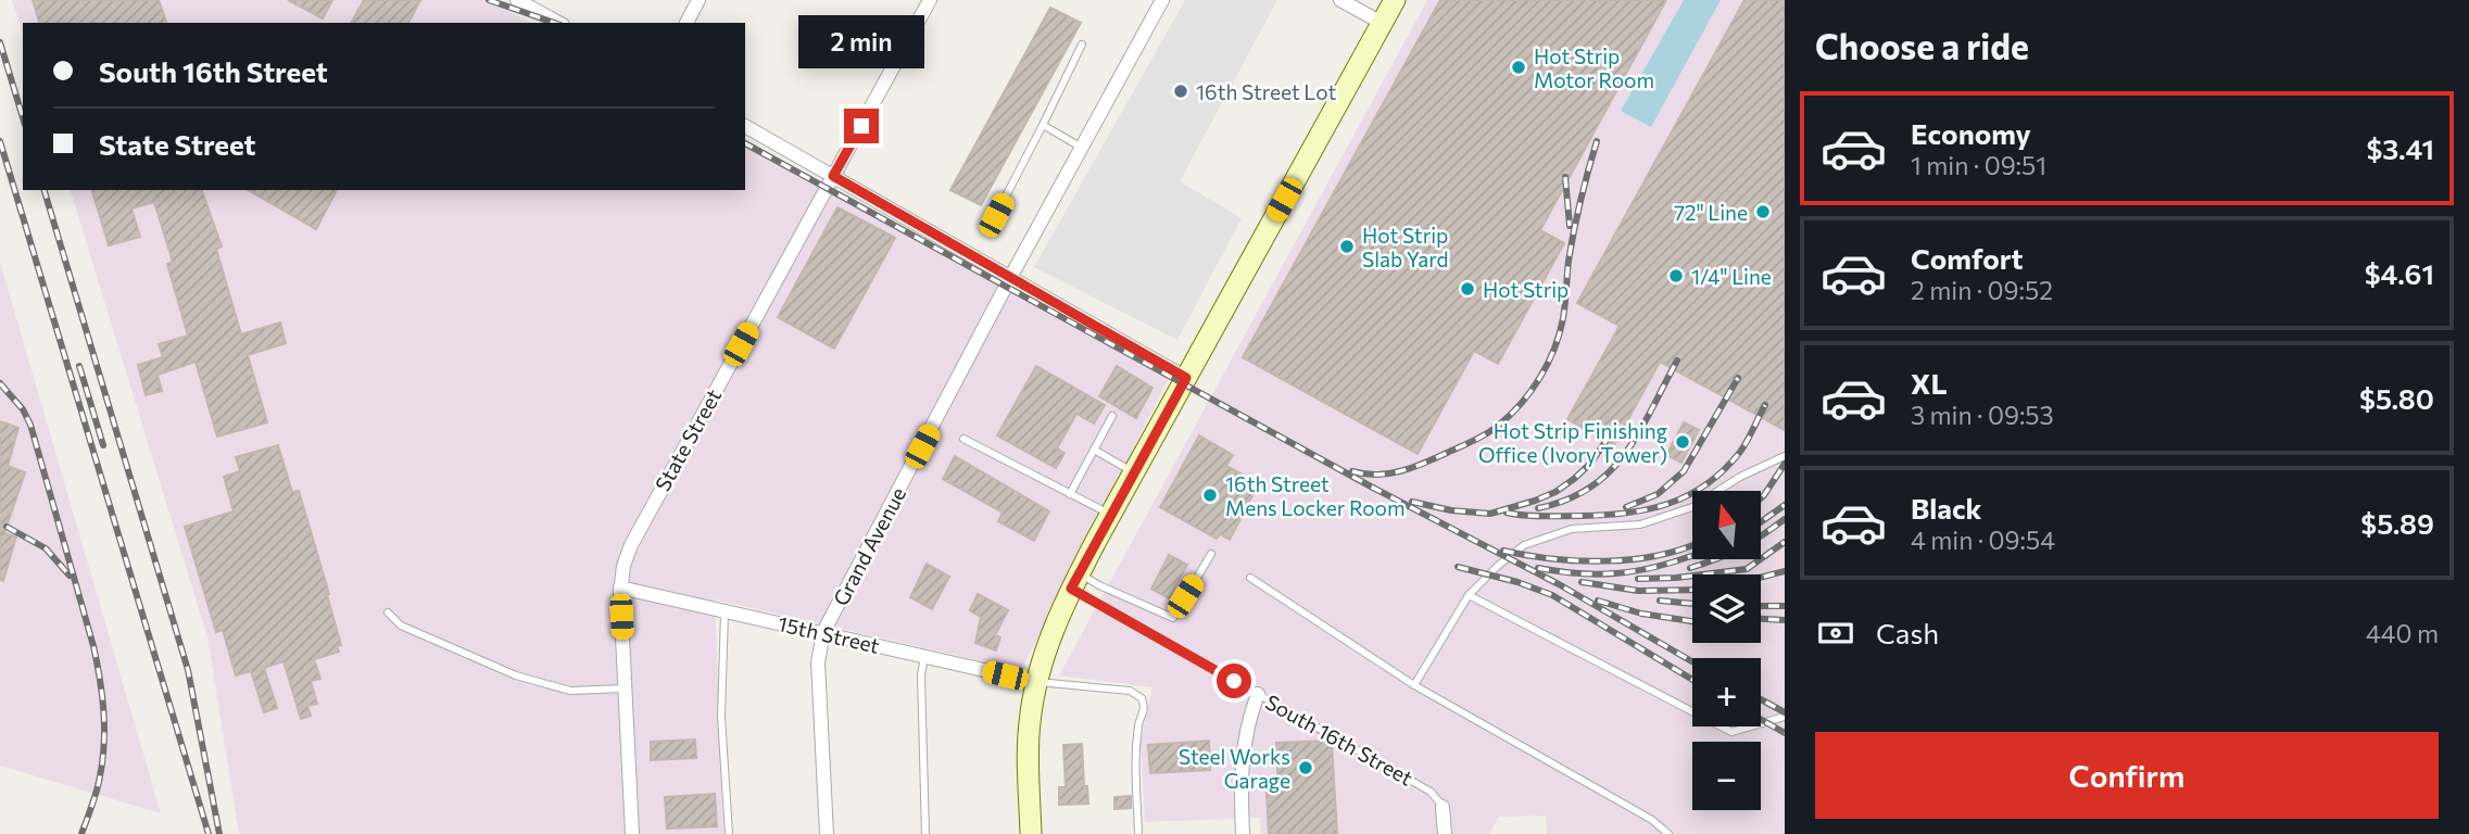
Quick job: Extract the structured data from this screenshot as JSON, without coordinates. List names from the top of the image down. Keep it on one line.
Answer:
{"streets":{"street":["State Street","Grand Avenue","15th Street"],"lane":["South 16th Street"]},"crossings":[["State Street","15th Street"],["Grand Avenue","15th Street"]],"places":["Hot Strip Motor Room","16th Street Lot","72\" Line","Hot Strip Slab Yard","1/4\" Line","Hot Strip","Hot Strip Finishing Office (Ivory Tower)","16th Street Mens Locker Room","Steel Works Garage"],"north":"top","page":{"heading":"Choose a ride","bubble":"2 min","banner":["South 16th Street","State Street"],"list":[{"name":"Economy","note":"1 min · 09:51","value":"$3.41"},{"name":"Comfort","note":"2 min · 09:52","value":"$4.61"},{"name":"XL","note":"3 min · 09:53","value":"$5.80"},{"name":"Black","note":"4 min · 09:54","value":"$5.89"}],"map_buttons":["+","−"],"pay":["Cash","440 m"],"buttons":"Confirm"}}
